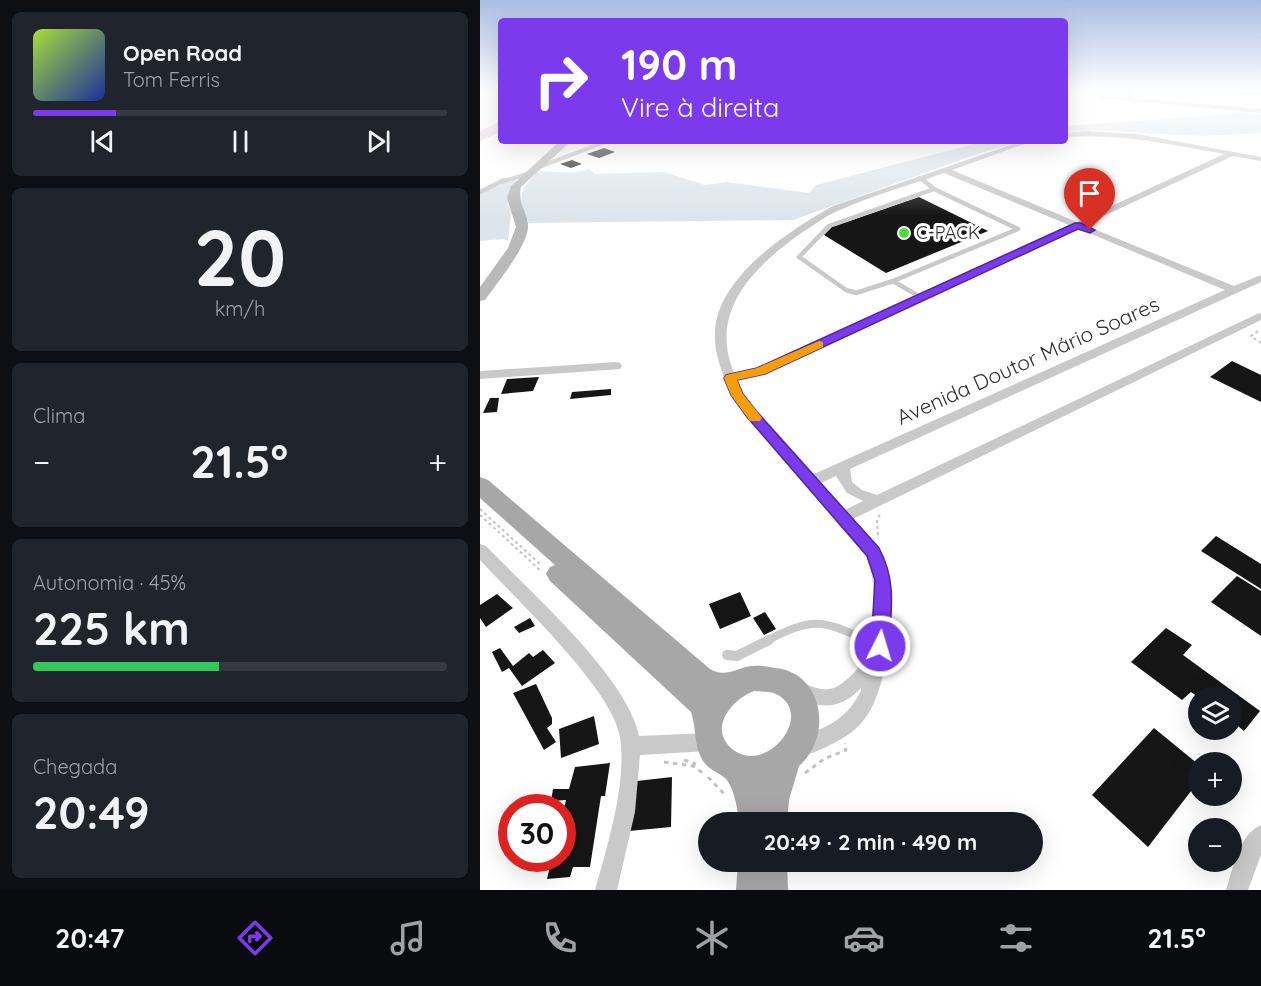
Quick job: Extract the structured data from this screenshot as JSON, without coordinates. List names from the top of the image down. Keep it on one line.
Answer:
{"streets":{"street":["Avenida Doutor Mário Soares"]},"places":["C-PACK"],"page":{"turn":["190 m","Vire à direita"],"song":["Open Road","Tom Ferris"],"tile":[["20","km/h"],"Clima",["Autonomia · 45%","225 km"],["Chegada","20:49"]],"heat":["−","21.5°","+"],"map_buttons":["+","−"],"limit":"30","trip":"20:49 · 2 min · 490 m","tabs":["20:47","21.5°"]}}
